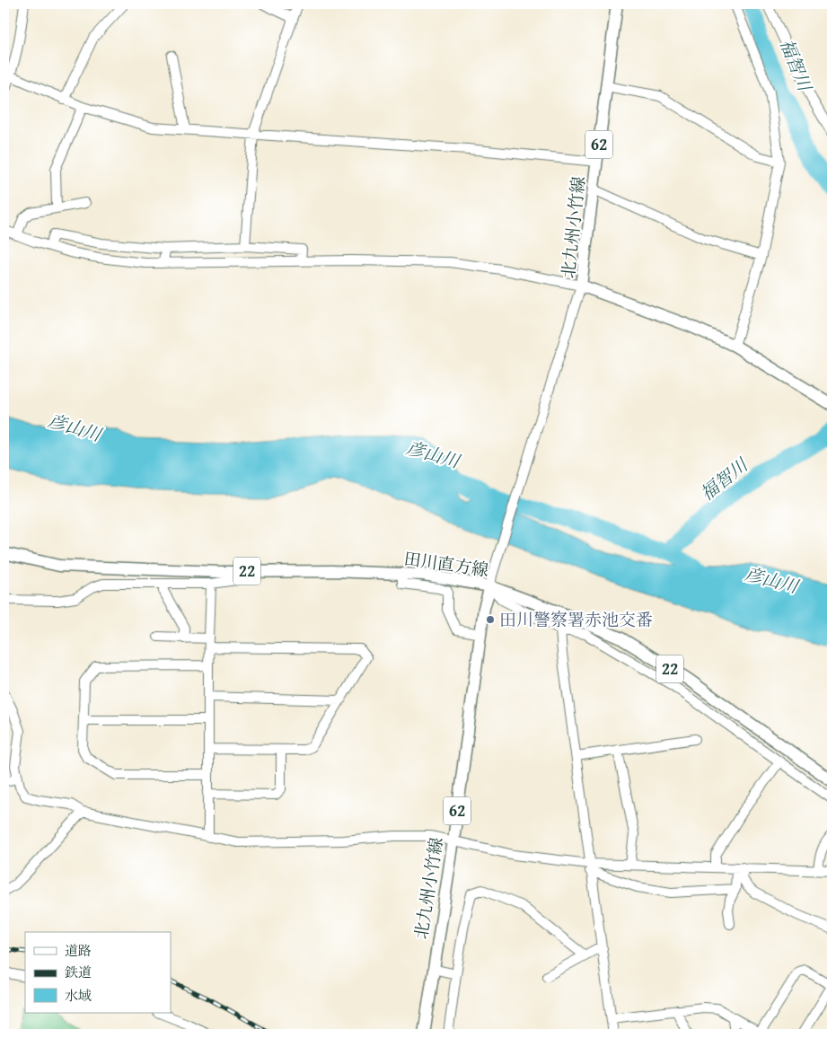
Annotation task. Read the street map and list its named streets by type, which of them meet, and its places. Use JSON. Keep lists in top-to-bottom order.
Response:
{
  "streets": {
    "main road": [
      "62",
      "北九州小竹線",
      "田川直方線",
      "22"
    ]
  },
  "crossings": [
    ["北九州小竹線", "田川直方線"]
  ],
  "water": ["福智川", "彦山川"],
  "places": ["田川警察署赤池交番"],
  "legend": ["道路", "鉄道", "水域"]
}
